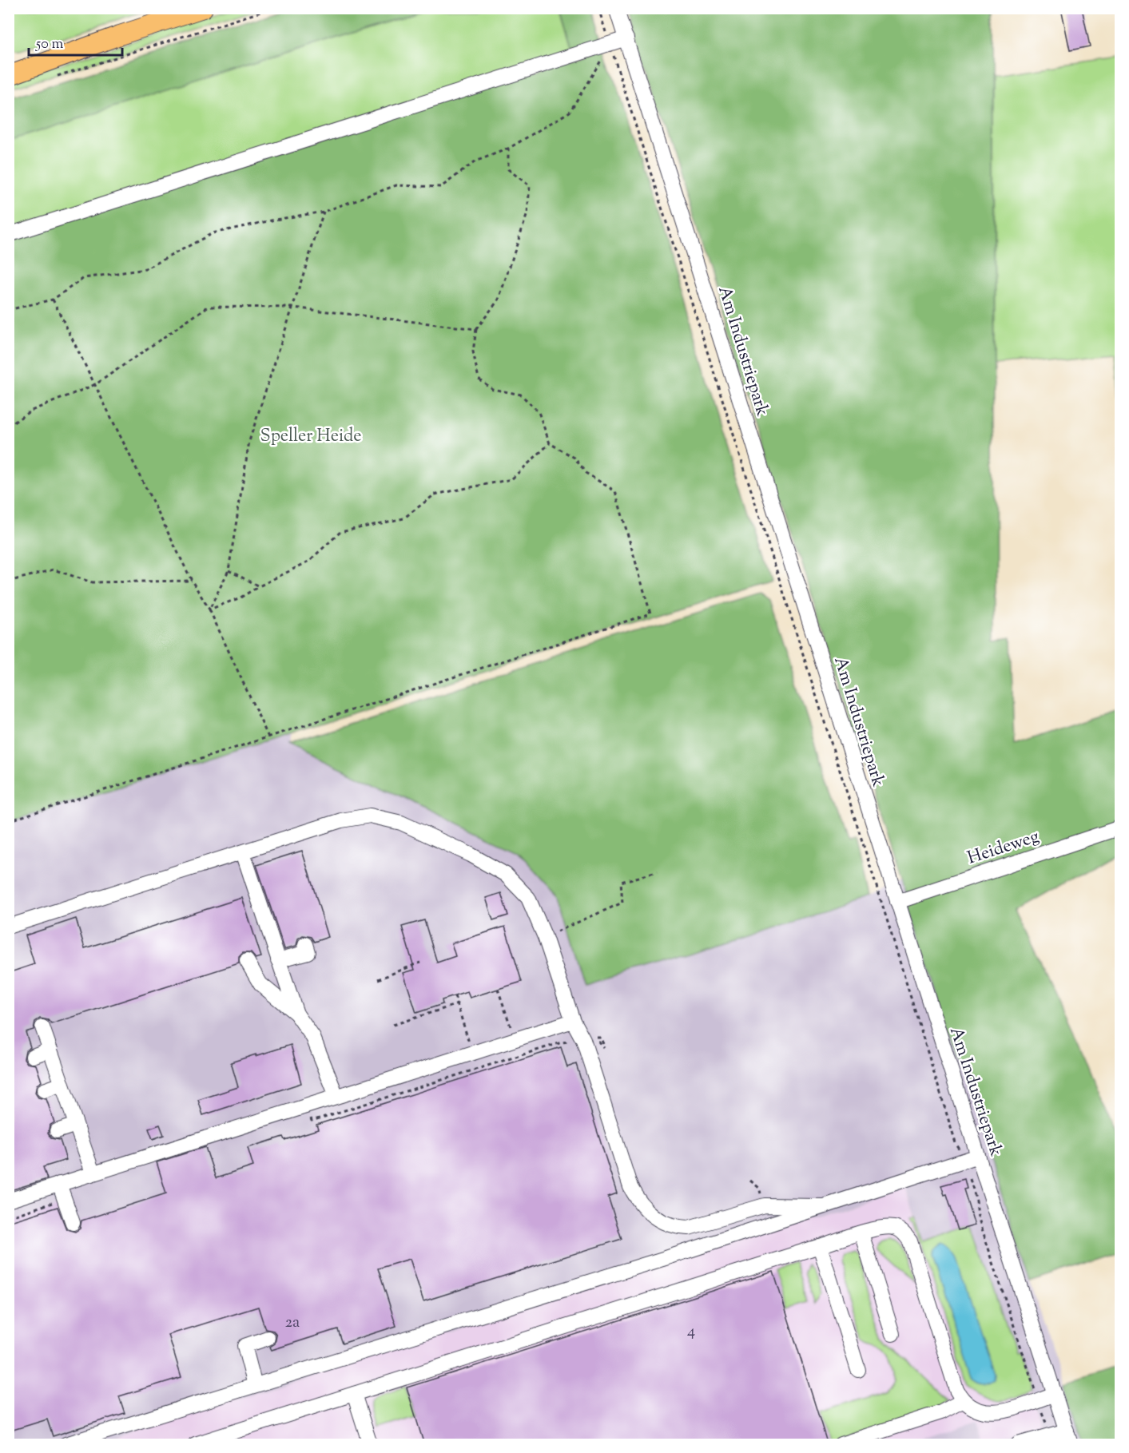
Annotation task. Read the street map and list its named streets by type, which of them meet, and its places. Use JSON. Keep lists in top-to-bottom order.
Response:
{
  "streets": {
    "street": ["Am Industriepark", "Heideweg"]
  },
  "crossings": [
    ["Am Industriepark", "Heideweg"]
  ],
  "parks": ["Speller Heide"],
  "house_numbers": ["2a", "4"],
  "scale_bar": "50 m"
}
